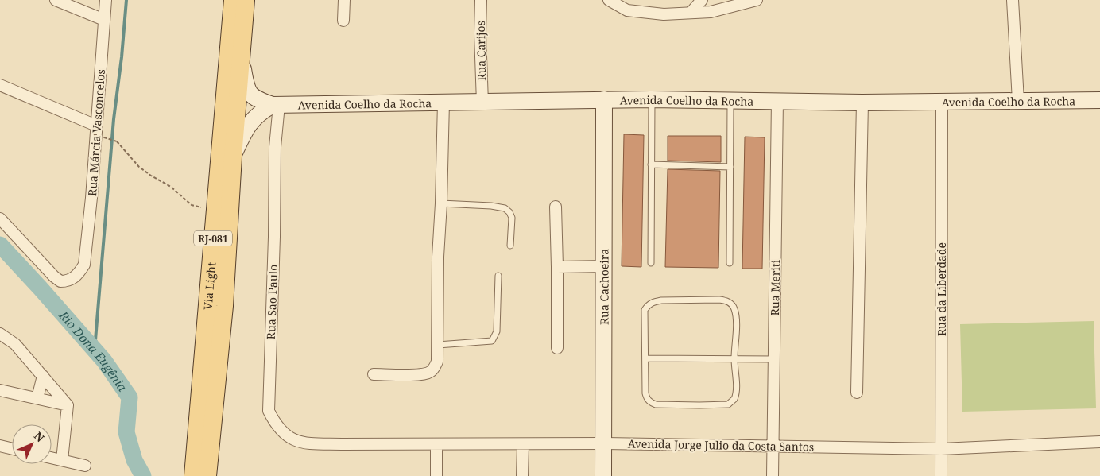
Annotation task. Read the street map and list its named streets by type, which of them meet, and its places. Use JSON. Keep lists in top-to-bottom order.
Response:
{
  "streets": {
    "main road": [
      "Avenida Coelho da Rocha",
      "RJ-081",
      "Via Light",
      "Rua Cachoeira"
    ],
    "street": [
      "Rua Carijos",
      "Rua Márcia Vasconcelos",
      "Rua Meriti",
      "Rua da Liberdade",
      "Rua Sao Paulo",
      "Avenida Jorge Julio da Costa Santos"
    ]
  },
  "crossings": [
    ["Rua Carijos", "Avenida Coelho da Rocha"],
    ["Avenida Coelho da Rocha", "Via Light"],
    ["Avenida Coelho da Rocha", "Rua Cachoeira"],
    ["Avenida Coelho da Rocha", "Rua Meriti"],
    ["Avenida Coelho da Rocha", "Rua da Liberdade"],
    ["Avenida Coelho da Rocha", "Rua Sao Paulo"],
    ["Rua Cachoeira", "Avenida Jorge Julio da Costa Santos"],
    ["Rua Meriti", "Avenida Jorge Julio da Costa Santos"],
    ["Rua da Liberdade", "Avenida Jorge Julio da Costa Santos"],
    ["Rua Sao Paulo", "Avenida Jorge Julio da Costa Santos"]
  ],
  "water": ["Rio Dona Eugênia"],
  "north": "top right"
}
